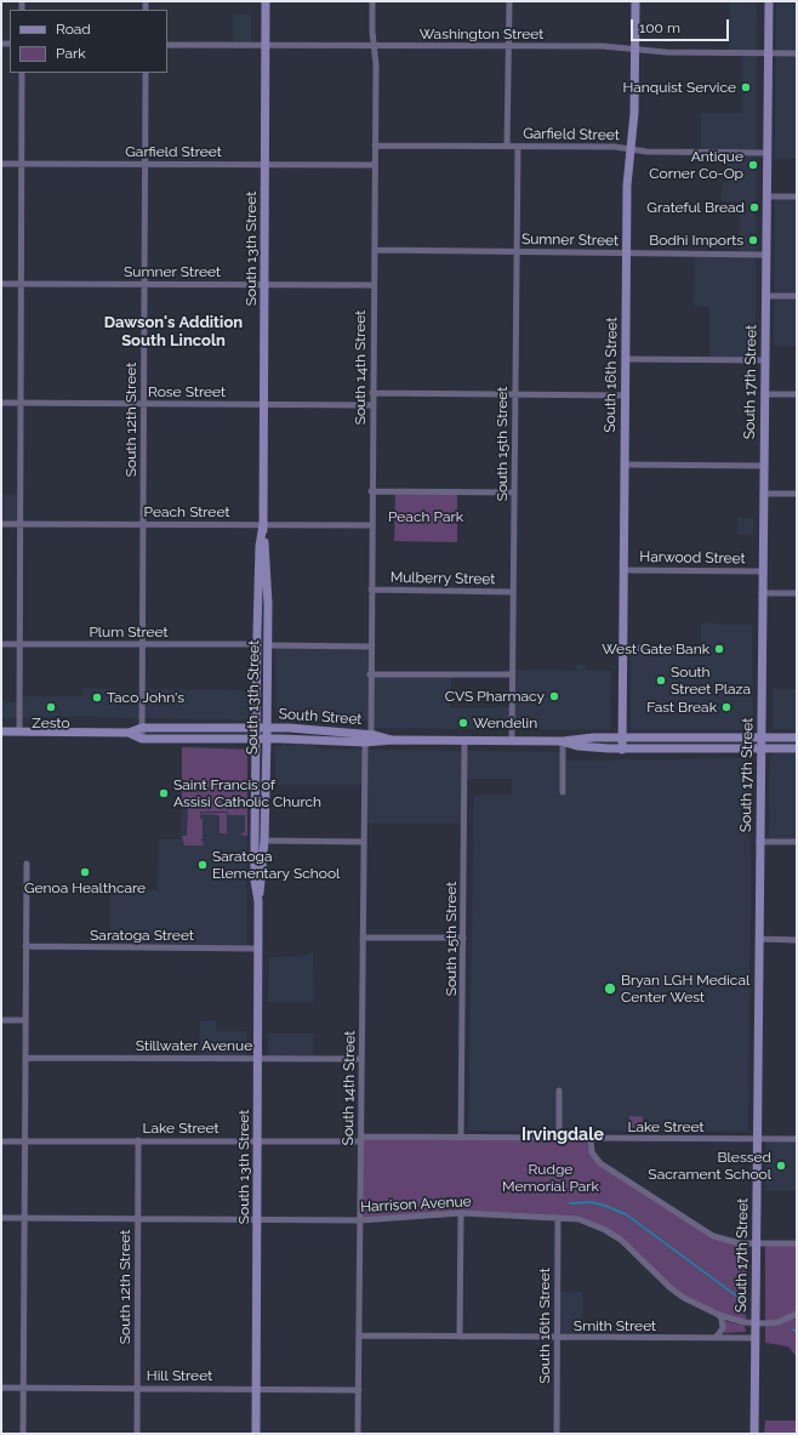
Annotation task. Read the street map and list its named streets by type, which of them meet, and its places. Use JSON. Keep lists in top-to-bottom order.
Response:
{
  "streets": {
    "main road": [
      "South 13th Street",
      "South 16th Street",
      "South 17th Street",
      "South Street"
    ],
    "street": [
      "Washington Street",
      "Garfield Street",
      "Sumner Street",
      "South 14th Street",
      "Rose Street",
      "South 12th Street",
      "South 15th Street",
      "Peach Street",
      "Harwood Street",
      "Mulberry Street",
      "Plum Street",
      "Saratoga Street",
      "Stillwater Avenue",
      "Lake Street",
      "Harrison Avenue",
      "Smith Street",
      "Hill Street"
    ]
  },
  "crossings": [
    ["Washington Street", "South 13th Street"],
    ["Washington Street", "South 14th Street"],
    ["Washington Street", "South 16th Street"],
    ["Washington Street", "South 17th Street"],
    ["Garfield Street", "South 13th Street"],
    ["Garfield Street", "South 14th Street"],
    ["Garfield Street", "South 16th Street"],
    ["Garfield Street", "South 17th Street"],
    ["Garfield Street", "South 12th Street"],
    ["Garfield Street", "South 15th Street"],
    ["Sumner Street", "South 13th Street"],
    ["Sumner Street", "South 14th Street"],
    ["Sumner Street", "South 16th Street"],
    ["Sumner Street", "South 17th Street"],
    ["Sumner Street", "South 12th Street"],
    ["Sumner Street", "South 15th Street"],
    ["South 13th Street", "Rose Street"],
    ["South 13th Street", "Peach Street"],
    ["South 13th Street", "Plum Street"],
    ["South 13th Street", "South Street"],
    ["South 13th Street", "Saratoga Street"],
    ["South 13th Street", "Stillwater Avenue"],
    ["South 13th Street", "Lake Street"],
    ["South 13th Street", "Harrison Avenue"],
    ["South 13th Street", "Hill Street"],
    ["South 14th Street", "Rose Street"],
    ["South 14th Street", "Peach Street"],
    ["South 14th Street", "Mulberry Street"],
    ["South 14th Street", "South Street"],
    ["South 14th Street", "Stillwater Avenue"],
    ["South 14th Street", "Lake Street"],
    ["South 14th Street", "Harrison Avenue"],
    ["South 14th Street", "Smith Street"],
    ["South 14th Street", "Hill Street"],
    ["South 16th Street", "Harwood Street"],
    ["South 16th Street", "South Street"],
    ["South 16th Street", "Harrison Avenue"],
    ["South 16th Street", "Smith Street"],
    ["South 17th Street", "Harwood Street"],
    ["South 17th Street", "South Street"],
    ["South 17th Street", "Lake Street"],
    ["South 17th Street", "Harrison Avenue"],
    ["South 17th Street", "Smith Street"],
    ["Rose Street", "South 12th Street"],
    ["South 12th Street", "Peach Street"],
    ["South 12th Street", "Plum Street"],
    ["South 12th Street", "South Street"],
    ["South 12th Street", "Lake Street"],
    ["South 12th Street", "Harrison Avenue"],
    ["South 12th Street", "Hill Street"],
    ["South 15th Street", "Mulberry Street"],
    ["South 15th Street", "South Street"],
    ["South 15th Street", "Lake Street"]
  ],
  "districts": ["Dawson's Addition South Lincoln", "Irvingdale"],
  "parks": ["Peach Park", "Rudge Memorial Park"],
  "places": [
    "Hanquist Service",
    "Antique Corner Co-Op",
    "Grateful Bread",
    "Bodhi Imports",
    "West Gate Bank",
    "South Street Plaza",
    "CVS Pharmacy",
    "Taco John's",
    "Zesto",
    "Fast Break",
    "Wendelin",
    "Saint Francis of Assisi Catholic Church",
    "Saratoga Elementary School",
    "Genoa Healthcare",
    "Bryan LGH Medical Center West",
    "Blessed Sacrament School"
  ],
  "legend": ["Road", "Park"],
  "scale_bar": "100 m"
}
